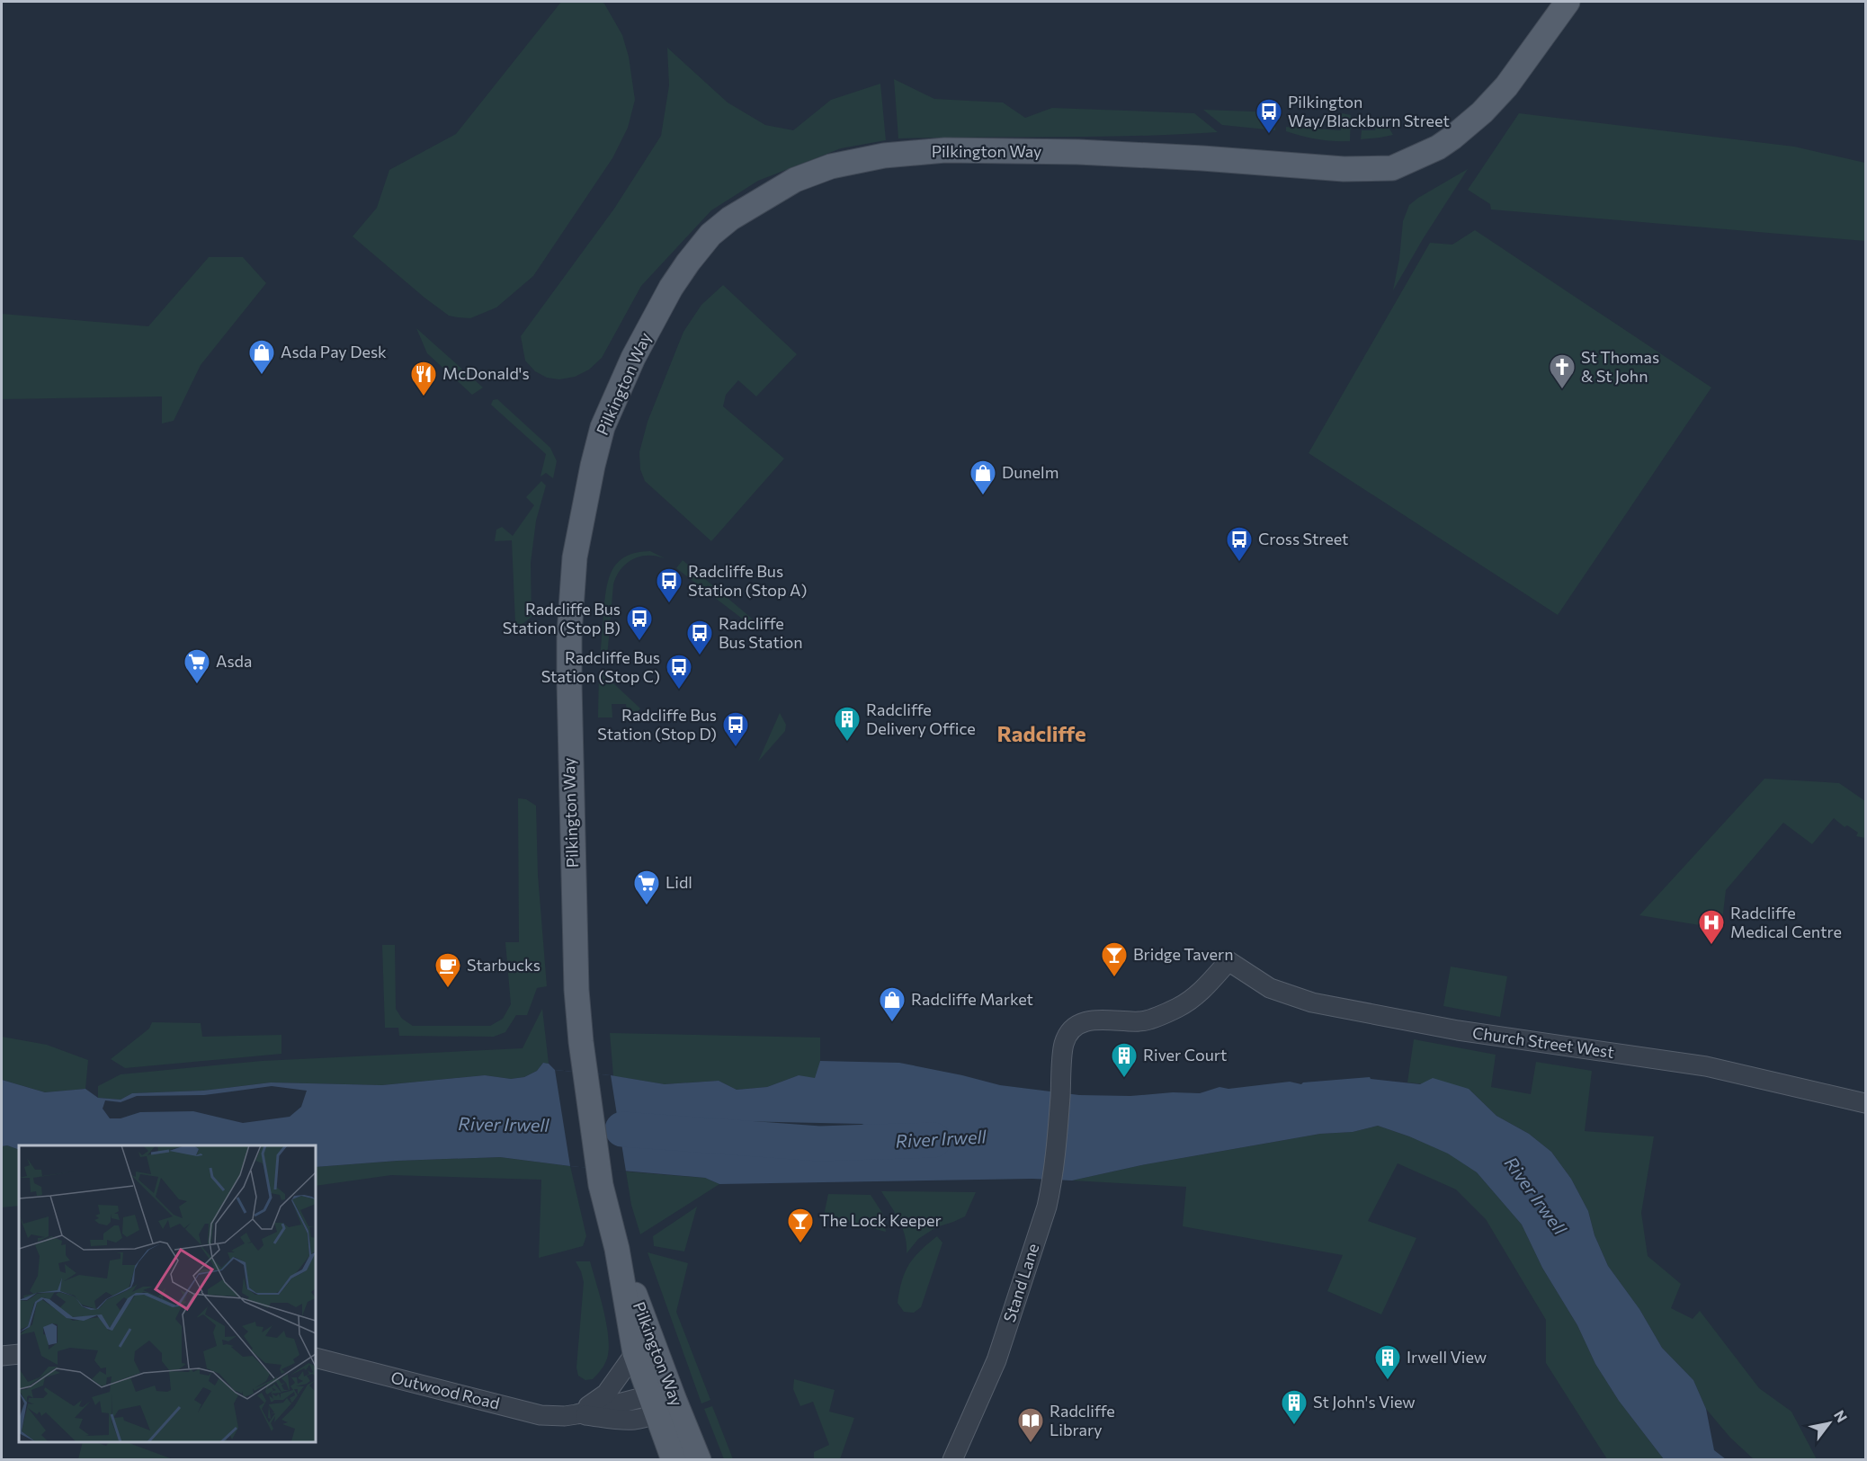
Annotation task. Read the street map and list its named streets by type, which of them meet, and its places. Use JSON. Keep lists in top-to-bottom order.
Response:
{
  "streets": {
    "main road": ["Pilkington Way"],
    "street": ["Church Street West", "Stand Lane", "Outwood Road"]
  },
  "crossings": [
    ["Pilkington Way", "Outwood Road"],
    ["Church Street West", "Stand Lane"]
  ],
  "districts": ["Radcliffe"],
  "water": ["River Irwell"],
  "places": {
    "bus stop": [
      "Pilkington Way/Blackburn Street",
      "Cross Street",
      "Radcliffe Bus Station (Stop A)",
      "Radcliffe Bus Station (Stop B)",
      "Radcliffe Bus Station",
      "Radcliffe Bus Station (Stop C)",
      "Radcliffe Bus Station (Stop D)"
    ],
    "shop": ["Asda Pay Desk", "Dunelm", "Radcliffe Market"],
    "church": ["St Thomas & St John"],
    "restaurant": ["McDonald's"],
    "supermarket": ["Asda", "Lidl"],
    "building": [
      "Radcliffe Delivery Office",
      "River Court",
      "Irwell View",
      "St John's View"
    ],
    "hospital": ["Radcliffe Medical Centre"],
    "bar": ["Bridge Tavern", "The Lock Keeper"],
    "cafe": ["Starbucks"],
    "library": ["Radcliffe Library"]
  },
  "north": "top right"
}
